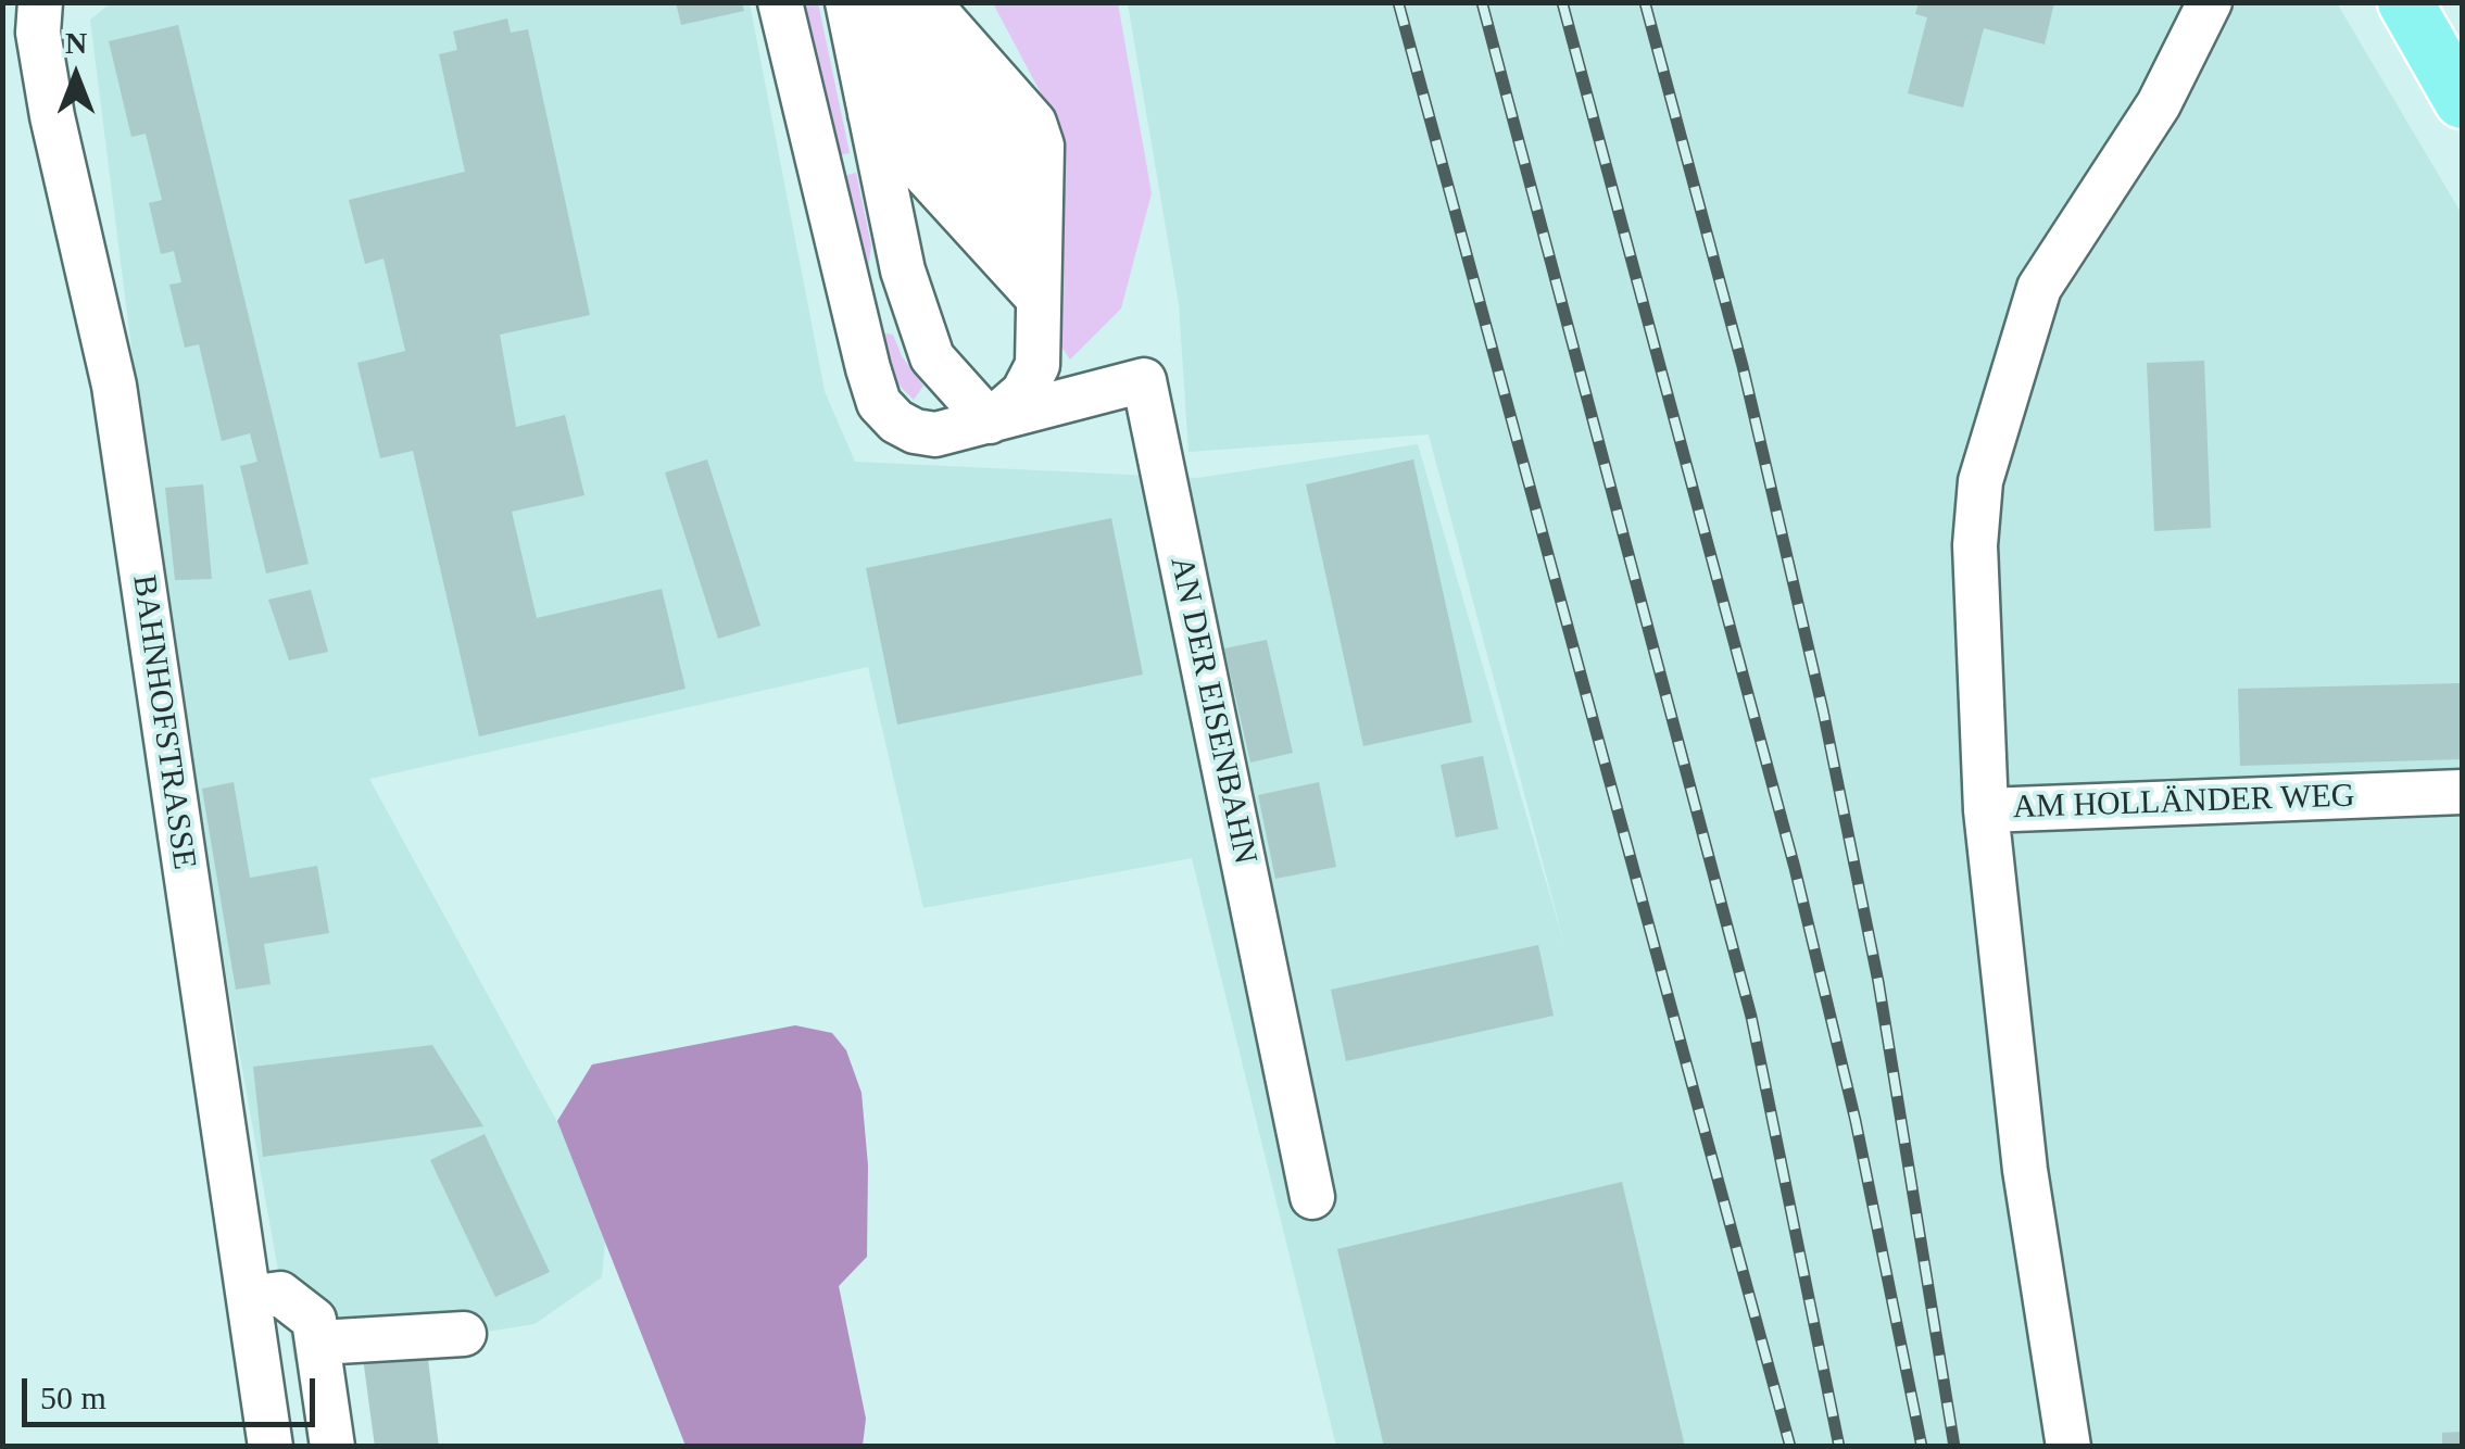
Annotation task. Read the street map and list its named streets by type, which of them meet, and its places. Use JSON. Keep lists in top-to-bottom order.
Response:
{
  "streets": {
    "street": ["AN DER EISENBAHN", "BAHNHOFSTRASSE", "AM HOLLÄNDER WEG"]
  },
  "scale_bar": "50 m",
  "north": "top"
}
